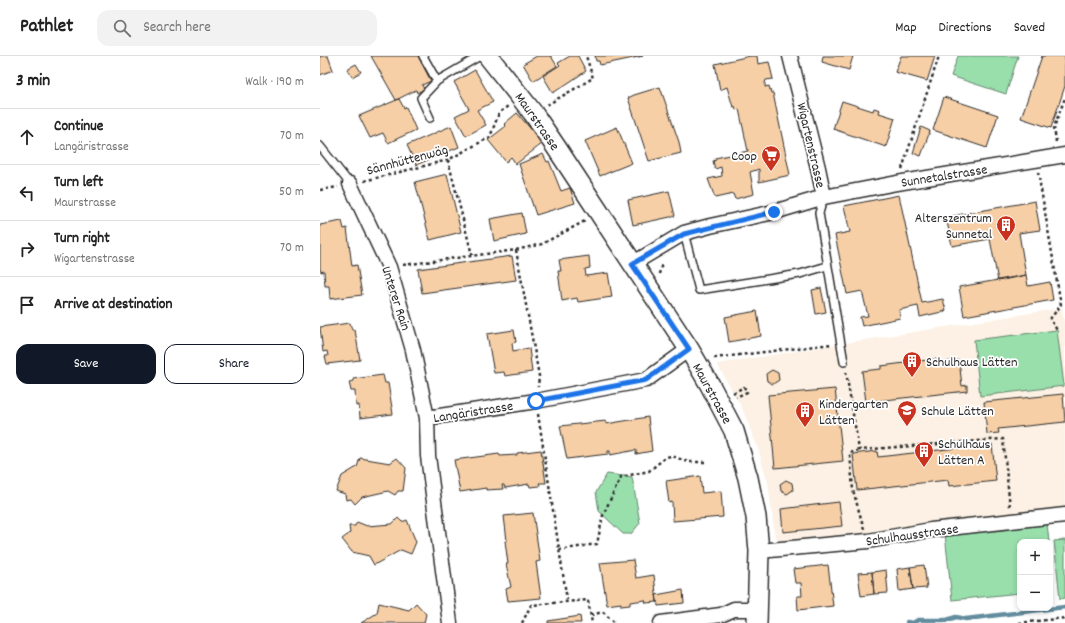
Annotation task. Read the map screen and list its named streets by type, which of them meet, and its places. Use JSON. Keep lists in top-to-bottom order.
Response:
{
  "streets": {
    "street": [
      "Maurstrasse",
      "Wigartenstrasse",
      "Sunnetalstrasse",
      "Unterer Rain",
      "Langäristrasse",
      "Schulhausstrasse"
    ],
    "path": ["Sännhüttenwäg"]
  },
  "crossings": [
    ["Maurstrasse", "Wigartenstrasse"],
    ["Maurstrasse", "Sännhüttenwäg"],
    ["Maurstrasse", "Langäristrasse"],
    ["Maurstrasse", "Schulhausstrasse"],
    ["Wigartenstrasse", "Sunnetalstrasse"],
    ["Sännhüttenwäg", "Unterer Rain"],
    ["Unterer Rain", "Langäristrasse"]
  ],
  "places": {
    "supermarket": ["Coop"],
    "building": [
      "Alterszentrum Sunnetal",
      "Schulhaus Lätten",
      "Kindergarten Lätten",
      "Schulhaus Lätten A"
    ],
    "school or university": ["Schule Lätten"]
  },
  "page": {
    "header": "Pathlet",
    "search": "Search here",
    "nav": ["Map", "Directions", "Saved"],
    "heading": ["3 min", "Walk · 190 m"],
    "list": [
      ["Continue", "Langäristrasse", "70 m"],
      ["Turn left", "Maurstrasse", "50 m"],
      ["Turn right", "Wigartenstrasse", "70 m"],
      "Arrive at destination"
    ],
    "buttons": ["Save", "Share"],
    "map_buttons": ["+", "−"]
  }
}
